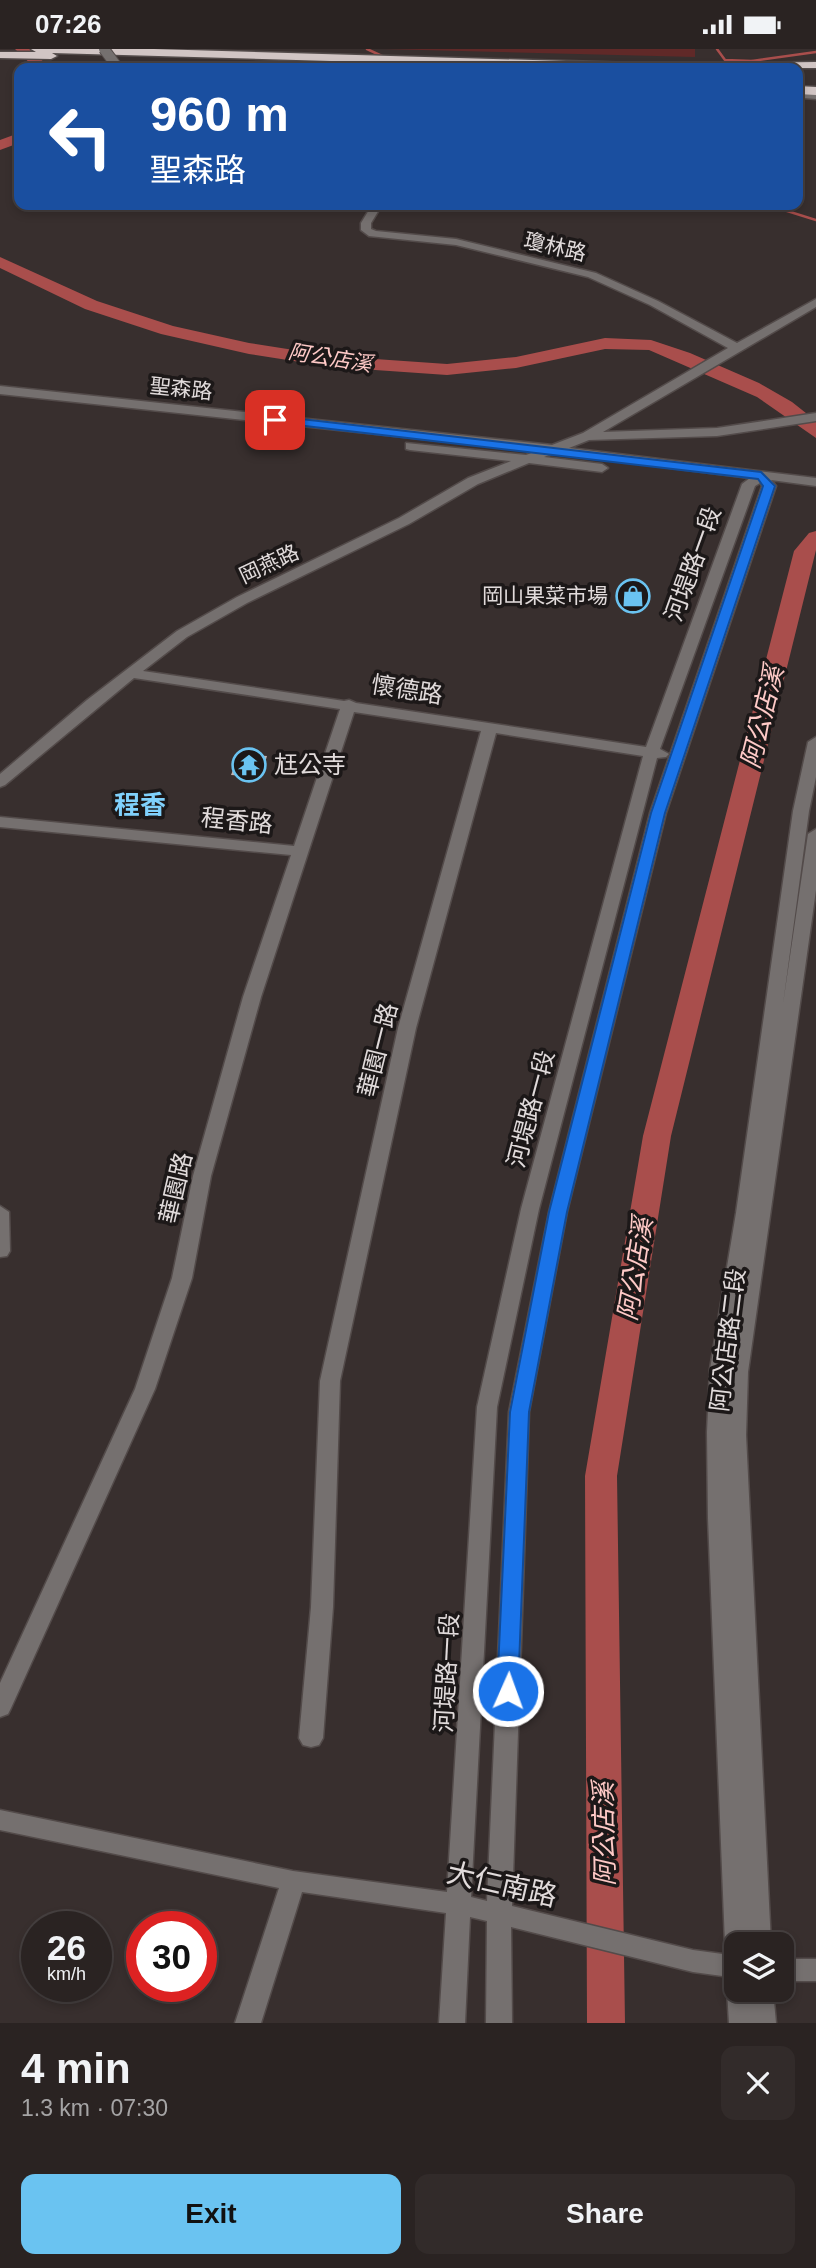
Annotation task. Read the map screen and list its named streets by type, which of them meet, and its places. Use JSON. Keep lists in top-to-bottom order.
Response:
{
  "streets": {
    "street": [
      "瓊林路",
      "聖森路",
      "岡燕路",
      "河堤路一段",
      "懷德路",
      "程香路",
      "華園一路",
      "華園路",
      "阿公店路二段",
      "大仁南路"
    ]
  },
  "crossings": [
    ["瓊林路", "岡燕路"],
    ["聖森路", "岡燕路"],
    ["聖森路", "河堤路一段"],
    ["岡燕路", "懷德路"],
    ["河堤路一段", "懷德路"],
    ["河堤路一段", "大仁南路"],
    ["懷德路", "華園一路"],
    ["懷德路", "華園路"],
    ["程香路", "華園路"]
  ],
  "districts": ["程香"],
  "water": ["阿公店溪"],
  "places": {
    "shop": ["岡山果菜市場"],
    "temple": ["尪公寺"]
  },
  "page": {
    "status": "07:26",
    "turn": ["960 m", "聖森路"],
    "speed": "26 km/h",
    "limit": "30",
    "heading": ["4 min", "1.3 km · 07:30"],
    "buttons": ["Exit", "Share"]
  }
}
